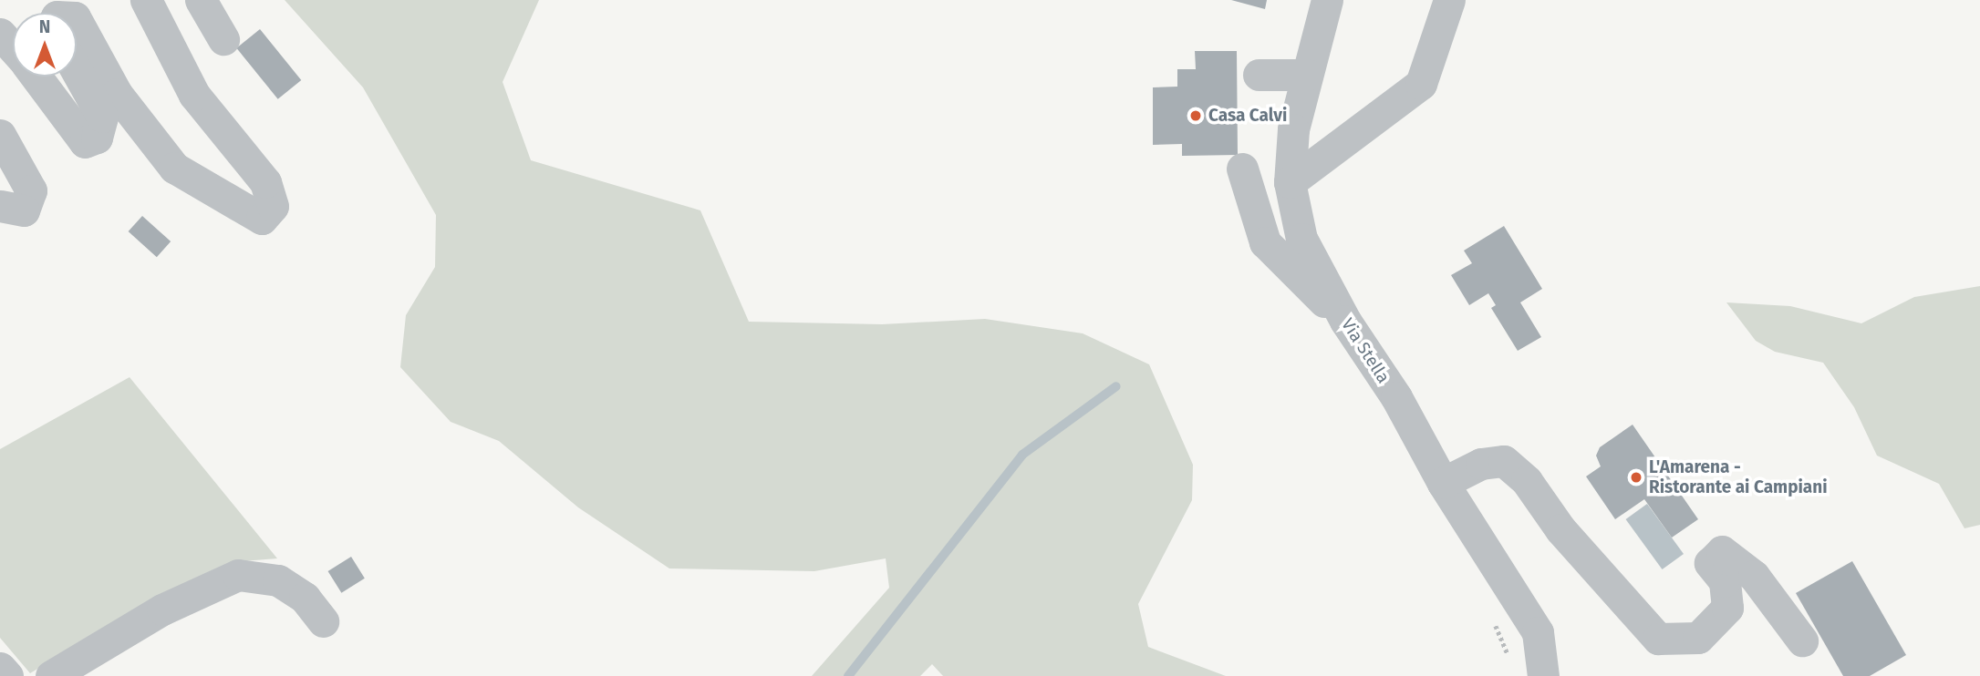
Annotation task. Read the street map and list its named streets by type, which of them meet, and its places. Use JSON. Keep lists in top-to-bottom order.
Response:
{
  "streets": {
    "street": ["Via Stella"]
  },
  "places": ["Casa Calvi", "L'Amarena - Ristorante ai Campiani"],
  "north": "top"
}
